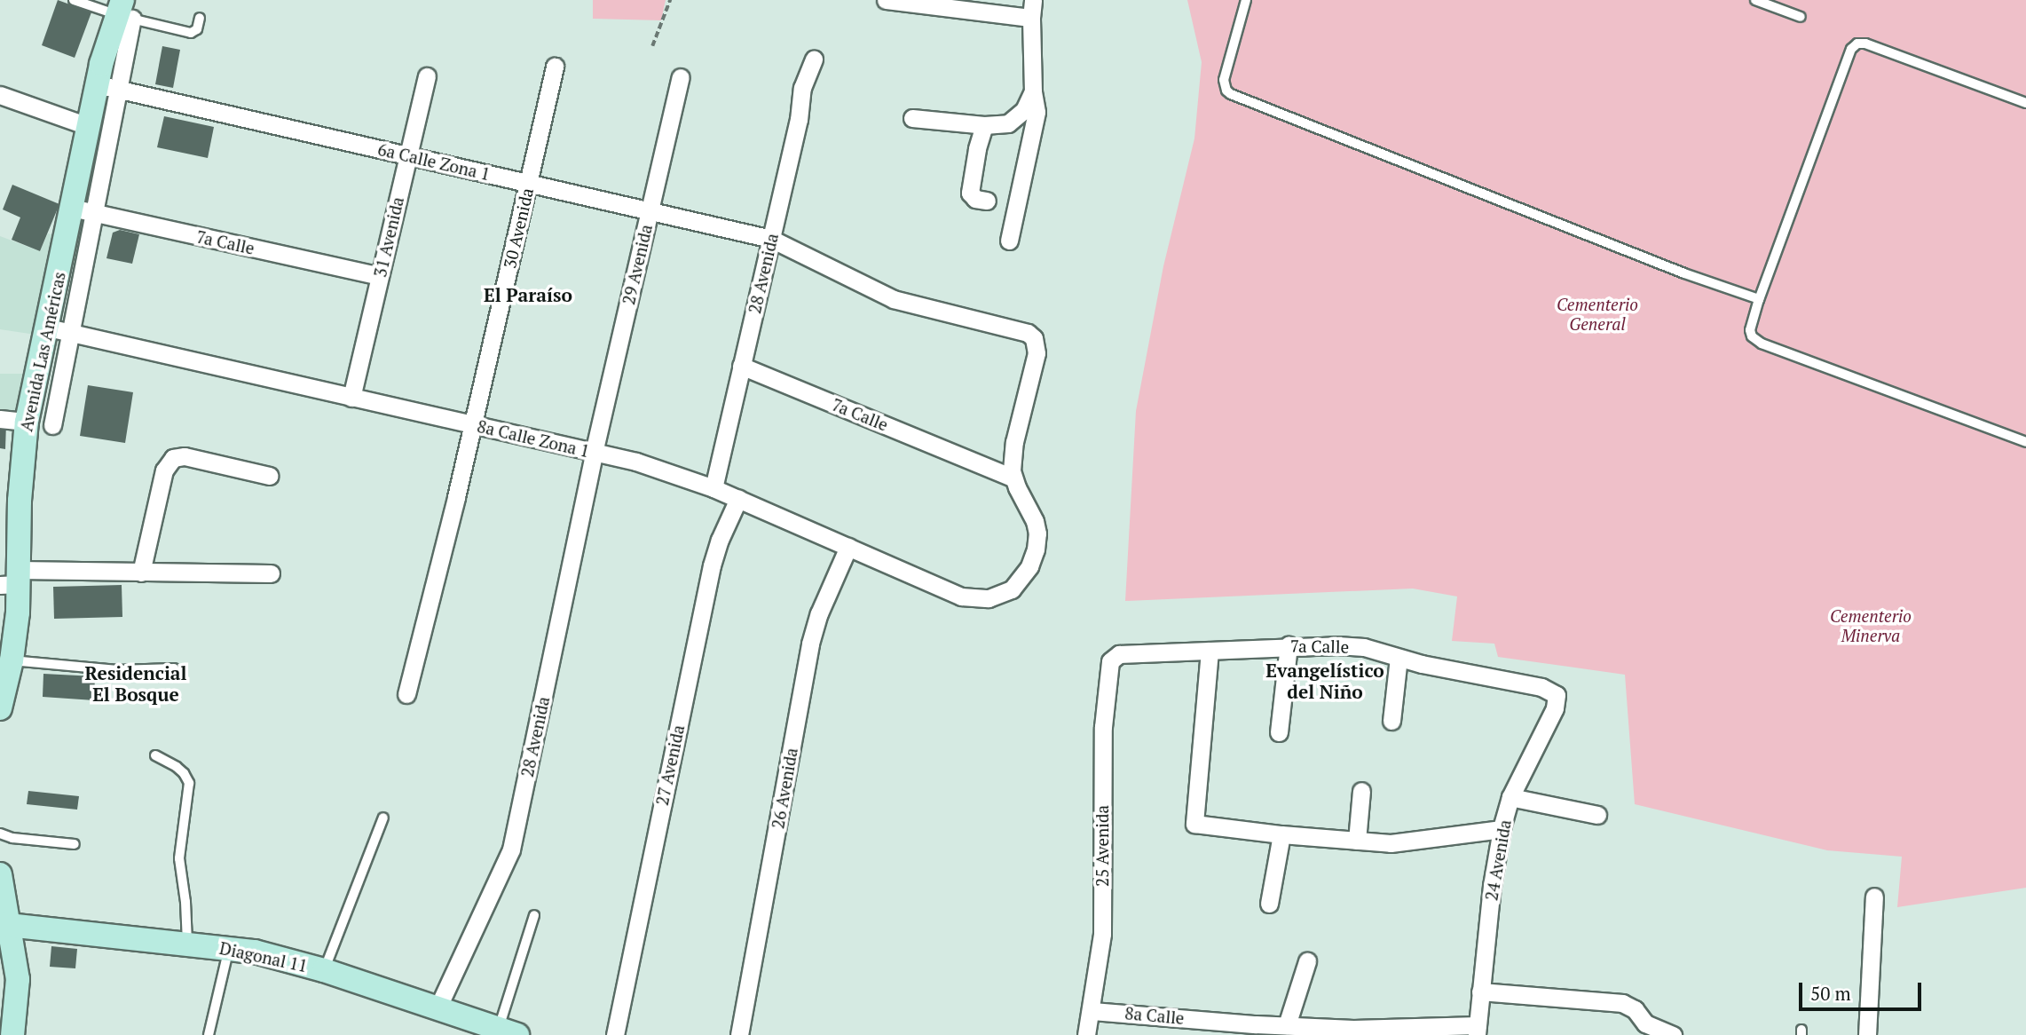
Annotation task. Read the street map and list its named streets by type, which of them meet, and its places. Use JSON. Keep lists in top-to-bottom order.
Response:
{
  "streets": {
    "street": [
      "6a Calle Zona 1",
      "30 Avenida",
      "31 Avenida",
      "7a Calle",
      "29 Avenida",
      "28 Avenida",
      "Avenida Las Américas",
      "8a Calle Zona 1",
      "27 Avenida",
      "26 Avenida",
      "25 Avenida",
      "24 Avenida",
      "Diagonal 11",
      "8a Calle"
    ]
  },
  "crossings": [
    ["6a Calle Zona 1", "30 Avenida"],
    ["6a Calle Zona 1", "31 Avenida"],
    ["6a Calle Zona 1", "7a Calle"],
    ["6a Calle Zona 1", "29 Avenida"],
    ["6a Calle Zona 1", "28 Avenida"],
    ["6a Calle Zona 1", "Avenida Las Américas"],
    ["6a Calle Zona 1", "8a Calle Zona 1"],
    ["30 Avenida", "8a Calle Zona 1"],
    ["31 Avenida", "7a Calle"],
    ["31 Avenida", "8a Calle Zona 1"],
    ["7a Calle", "28 Avenida"],
    ["7a Calle", "Avenida Las Américas"],
    ["7a Calle", "8a Calle Zona 1"],
    ["7a Calle", "25 Avenida"],
    ["7a Calle", "24 Avenida"],
    ["29 Avenida", "28 Avenida"],
    ["29 Avenida", "8a Calle Zona 1"],
    ["28 Avenida", "8a Calle Zona 1"],
    ["28 Avenida", "Diagonal 11"],
    ["Avenida Las Américas", "8a Calle Zona 1"],
    ["8a Calle Zona 1", "27 Avenida"],
    ["8a Calle Zona 1", "26 Avenida"],
    ["25 Avenida", "8a Calle"],
    ["24 Avenida", "8a Calle"]
  ],
  "districts": ["El Paraíso", "Evangelístico del Niño", "Residencial El Bosque"],
  "parks": ["Cementerio General", "Cementerio Minerva"],
  "scale_bar": "50 m"
}
